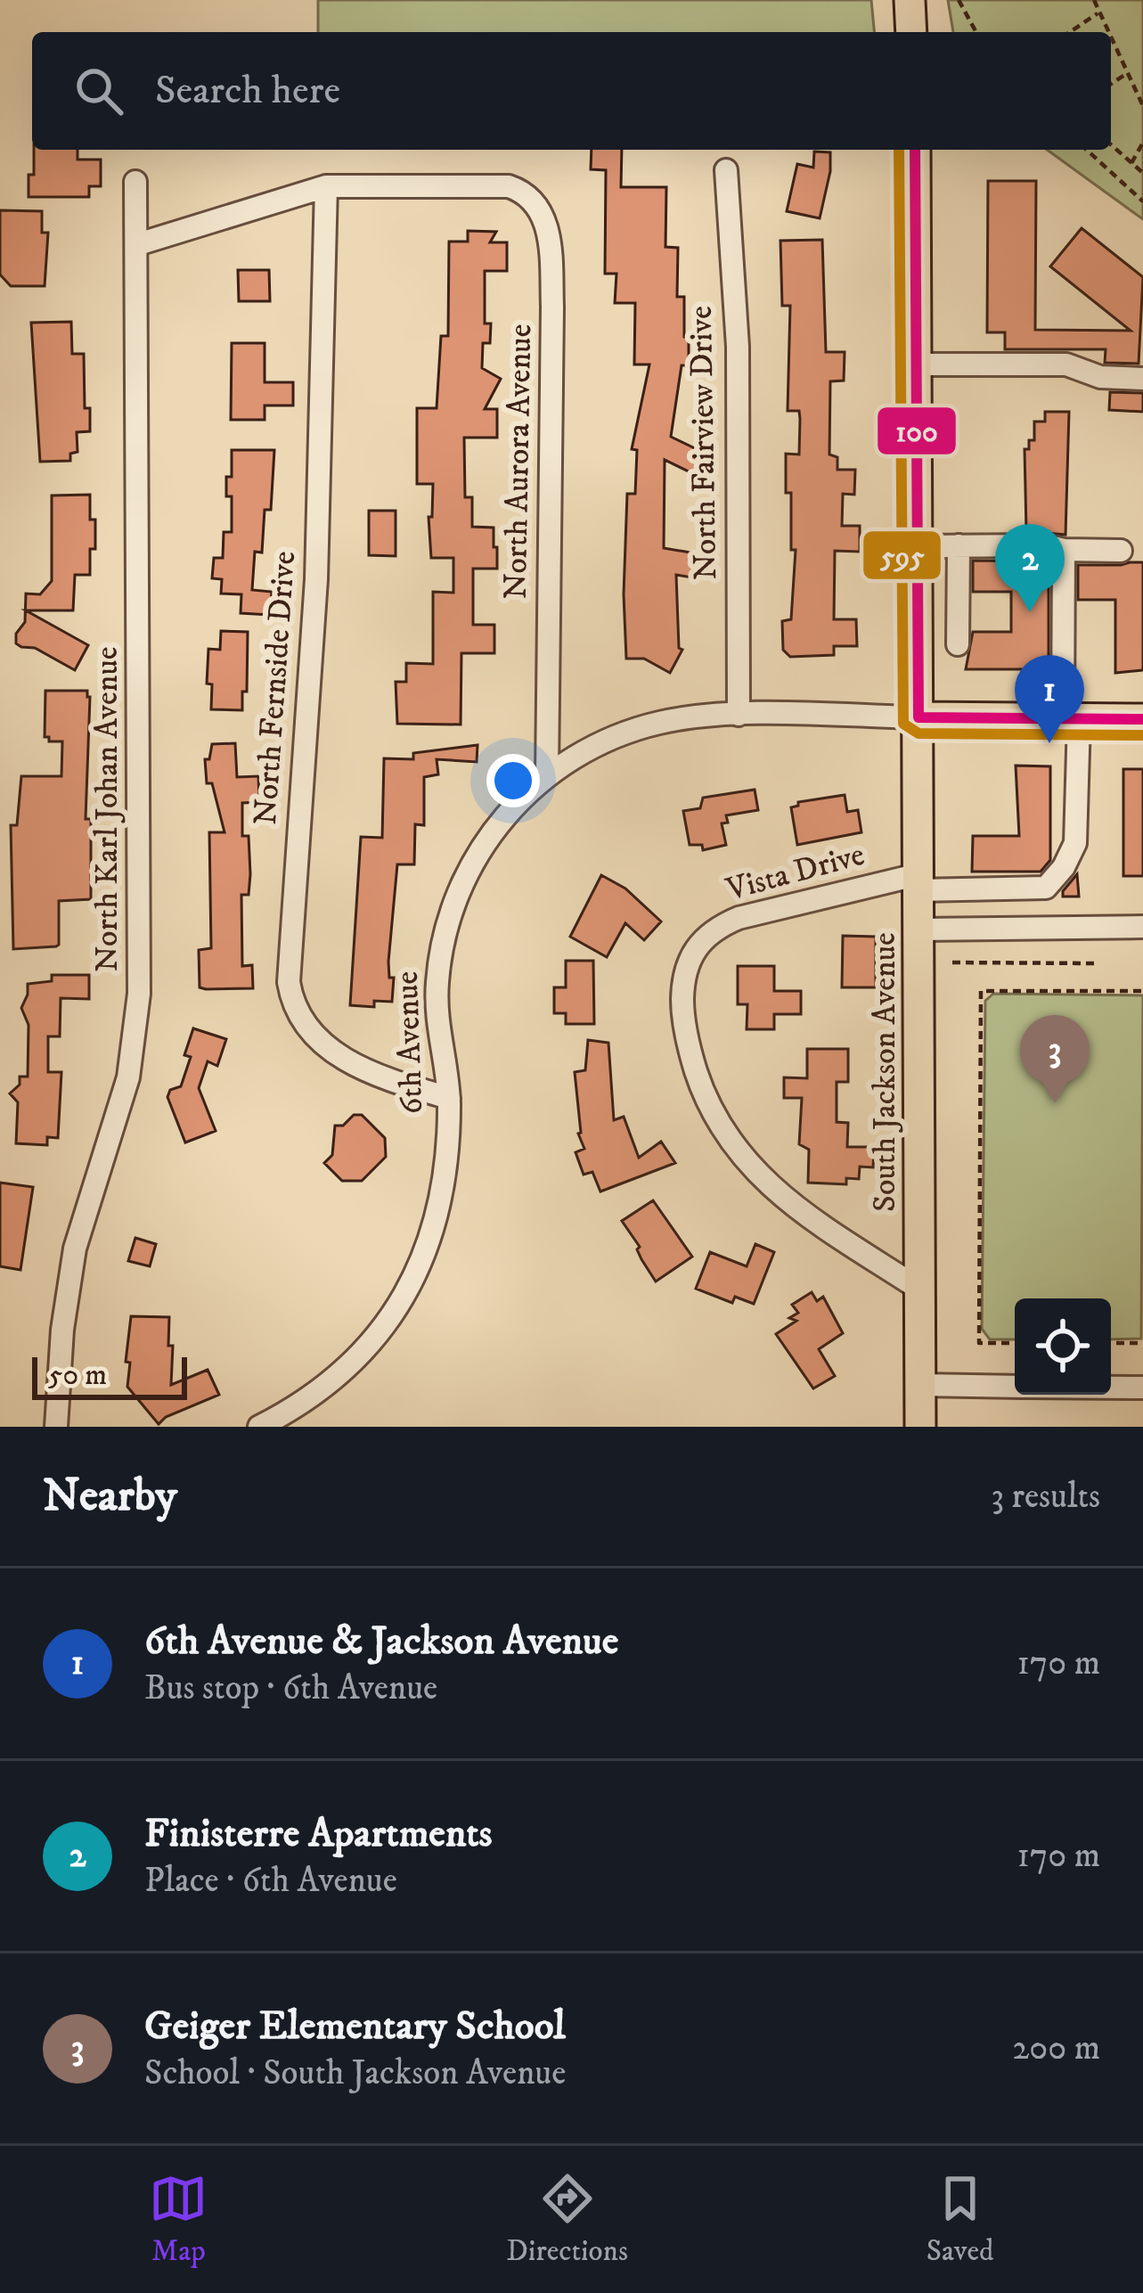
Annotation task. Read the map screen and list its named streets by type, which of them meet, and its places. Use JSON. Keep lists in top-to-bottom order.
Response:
{
  "streets": {
    "main road": ["6th Avenue", "South Jackson Avenue"],
    "street": [
      "North Fairview Drive",
      "North Aurora Avenue",
      "North Fernside Drive",
      "North Karl Johan Avenue",
      "Vista Drive"
    ]
  },
  "crossings": [
    ["North Fairview Drive", "6th Avenue"],
    ["North Aurora Avenue", "North Fernside Drive"],
    ["North Aurora Avenue", "6th Avenue"],
    ["North Fernside Drive", "6th Avenue"],
    ["Vista Drive", "6th Avenue"],
    ["Vista Drive", "South Jackson Avenue"],
    ["6th Avenue", "South Jackson Avenue"]
  ],
  "lines": ["transit line 100", "transit line 595"],
  "scale_bar": "50 m",
  "page": {
    "search": "Search here",
    "pins": ["2", "1", "3"],
    "scale": "50 m",
    "heading": ["Nearby", "3 results"],
    "list": [
      {
        "mark": "1",
        "name": "6th Avenue & Jackson Avenue",
        "note": "Bus stop · 6th Avenue",
        "value": "170 m"
      },
      {
        "mark": "2",
        "name": "Finisterre Apartments",
        "note": "Place · 6th Avenue",
        "value": "170 m"
      },
      {
        "mark": "3",
        "name": "Geiger Elementary School",
        "note": "School · South Jackson Avenue",
        "value": "200 m"
      }
    ],
    "nav": ["Map", "Directions", "Saved"]
  }
}
